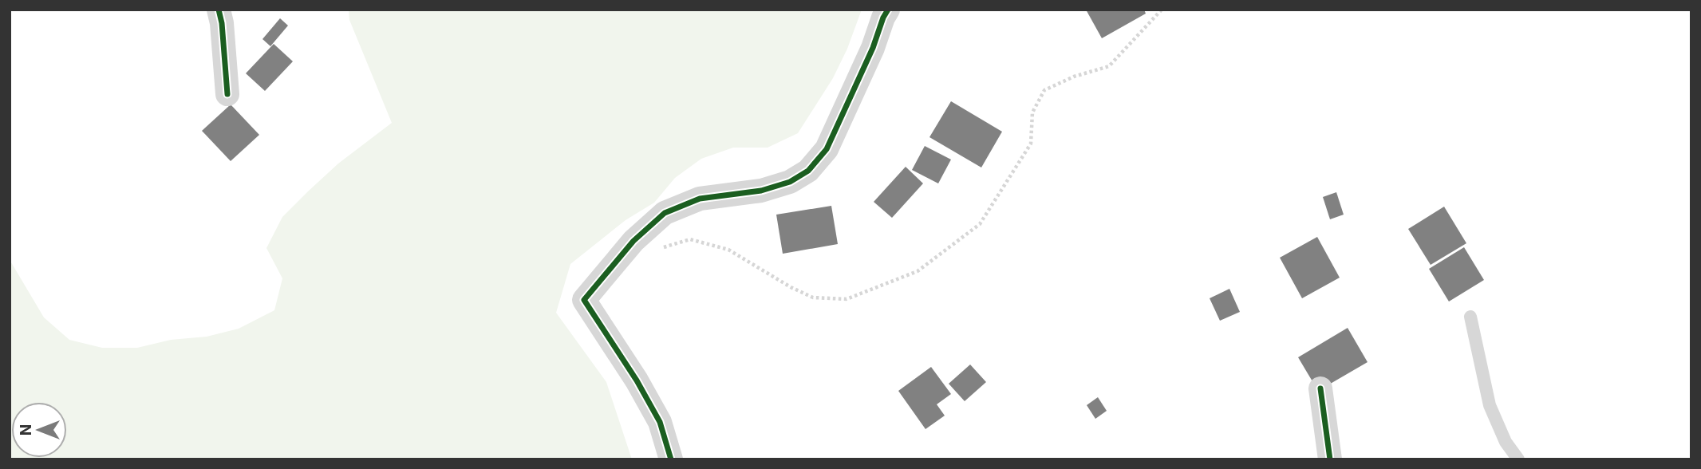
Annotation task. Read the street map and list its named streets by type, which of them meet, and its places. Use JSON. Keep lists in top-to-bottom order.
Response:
{
  "north": "left"
}
